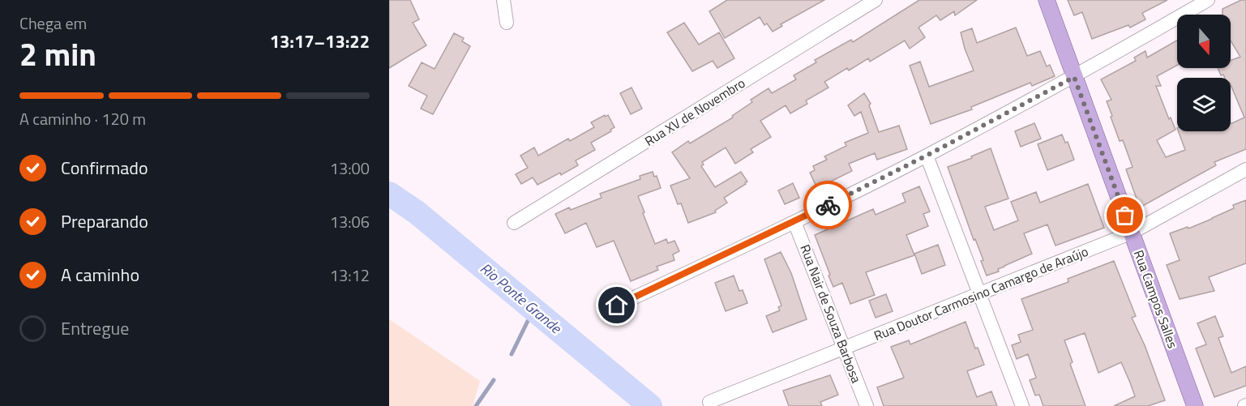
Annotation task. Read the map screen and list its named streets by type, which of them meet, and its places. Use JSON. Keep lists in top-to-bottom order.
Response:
{
  "streets": {
    "main road": ["Rua Campos Salles"],
    "street": ["Rua XV de Novembro", "Rua Doutor Carmosino Camargo de Araújo", "Rua Nair de Souza Barbosa"]
  },
  "crossings": [
    ["Rua Doutor Carmosino Camargo de Araújo", "Rua Campos Salles"],
    ["Rua Doutor Carmosino Camargo de Araújo", "Rua Nair de Souza Barbosa"]
  ],
  "water": ["Rio Ponte Grande"],
  "north": "bottom",
  "page": {
    "heading": ["2 min", "Chega em", "13:17–13:22"],
    "bar": "A caminho · 120 m",
    "list": [
      ["Confirmado", "13:00"],
      ["Preparando", "13:06"],
      ["A caminho", "13:12"],
      "Entregue"
    ]
  }
}
